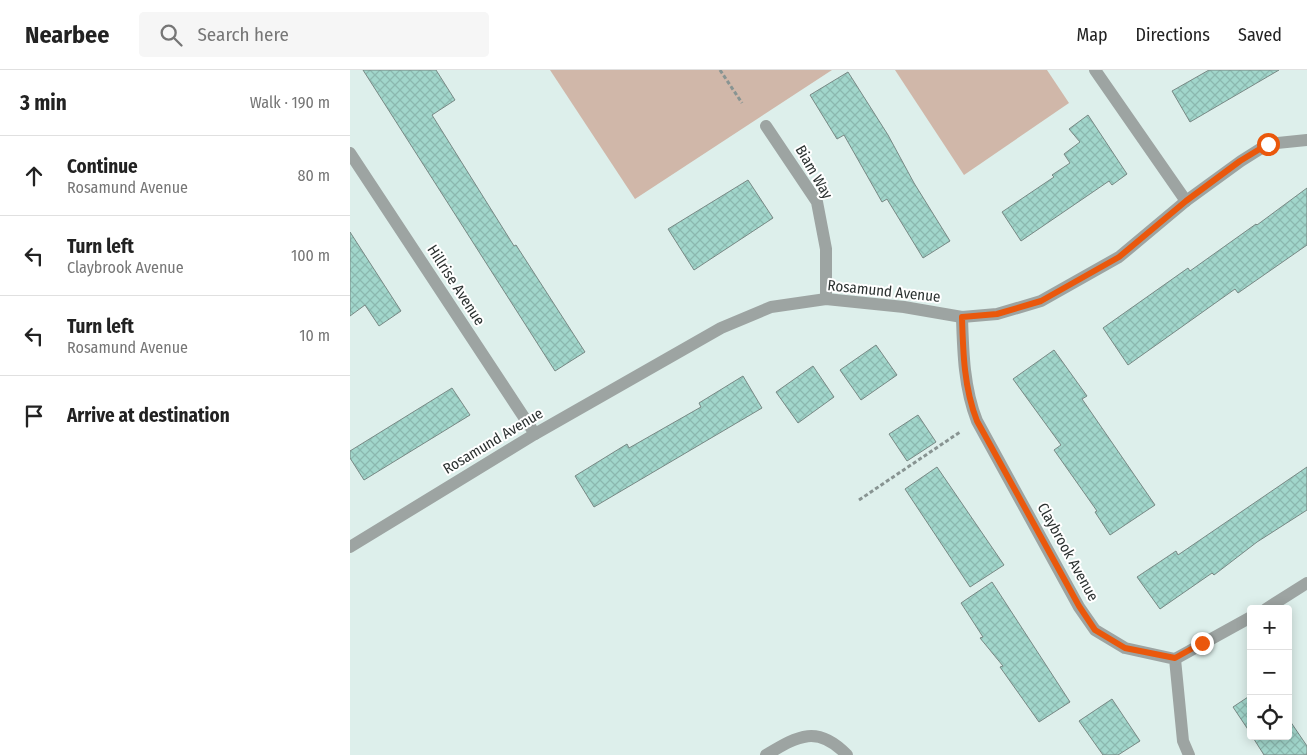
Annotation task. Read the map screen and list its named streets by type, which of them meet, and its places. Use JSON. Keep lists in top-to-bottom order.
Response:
{
  "streets": {
    "street": [
      "Biam Way",
      "Hillrise Avenue",
      "Rosamund Avenue",
      "Claybrook Avenue"
    ]
  },
  "crossings": [
    ["Biam Way", "Rosamund Avenue"],
    ["Hillrise Avenue", "Rosamund Avenue"],
    ["Rosamund Avenue", "Claybrook Avenue"]
  ],
  "page": {
    "header": "Nearbee",
    "search": "Search here",
    "nav": ["Map", "Directions", "Saved"],
    "heading": ["3 min", "Walk · 190 m"],
    "list": [
      ["Continue", "Rosamund Avenue", "80 m"],
      ["Turn left", "Claybrook Avenue", "100 m"],
      ["Turn left", "Rosamund Avenue", "10 m"],
      "Arrive at destination"
    ],
    "map_buttons": ["+", "−"]
  }
}
